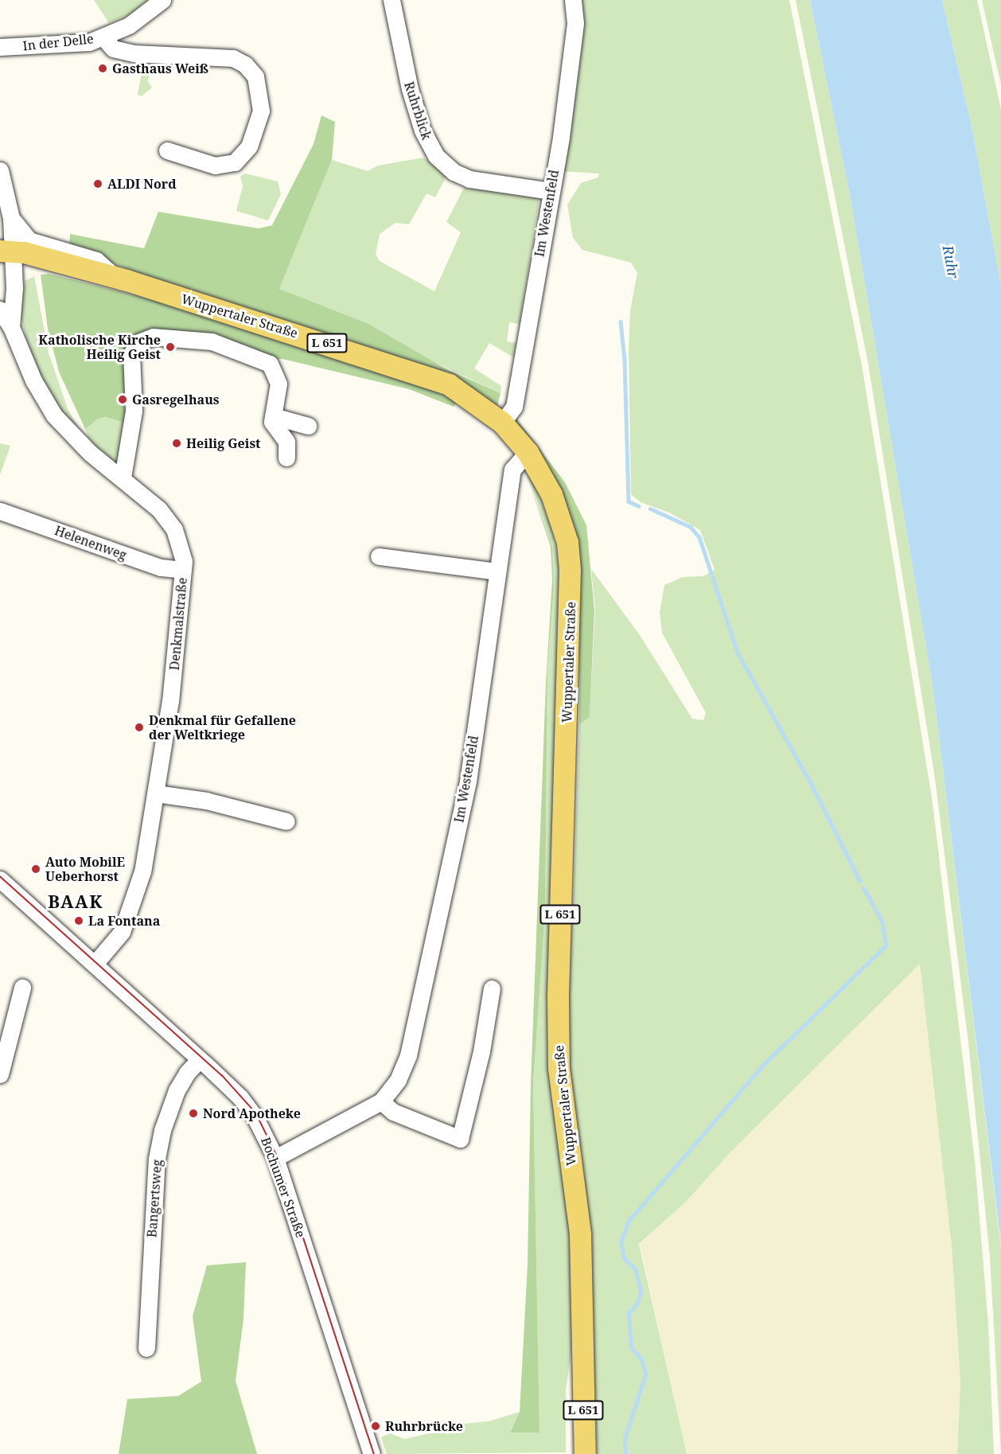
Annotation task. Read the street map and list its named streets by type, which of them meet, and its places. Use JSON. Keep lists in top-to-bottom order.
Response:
{
  "streets": {
    "main road": ["Wuppertaler Straße", "L 651"],
    "street": [
      "In der Delle",
      "Ruhrblick",
      "Im Westenfeld",
      "Helenenweg",
      "Denkmalstraße",
      "Bochumer Straße",
      "Bangertsweg"
    ]
  },
  "crossings": [
    ["Ruhrblick", "Im Westenfeld"],
    ["Im Westenfeld", "Wuppertaler Straße"],
    ["Im Westenfeld", "Bochumer Straße"],
    ["Wuppertaler Straße", "Denkmalstraße"],
    ["Helenenweg", "Denkmalstraße"],
    ["Denkmalstraße", "Bochumer Straße"],
    ["Bochumer Straße", "Bangertsweg"]
  ],
  "districts": ["BAAK"],
  "water": ["Ruhr"],
  "places": [
    "Gasthaus Weiß",
    "ALDI Nord",
    "Katholische Kirche Heilig Geist",
    "Gasregelhaus",
    "Heilig Geist",
    "Denkmal für Gefallene der Weltkriege",
    "Auto MobilE Ueberhorst",
    "La Fontana",
    "Nord Apotheke",
    "Ruhrbrücke"
  ]
}
